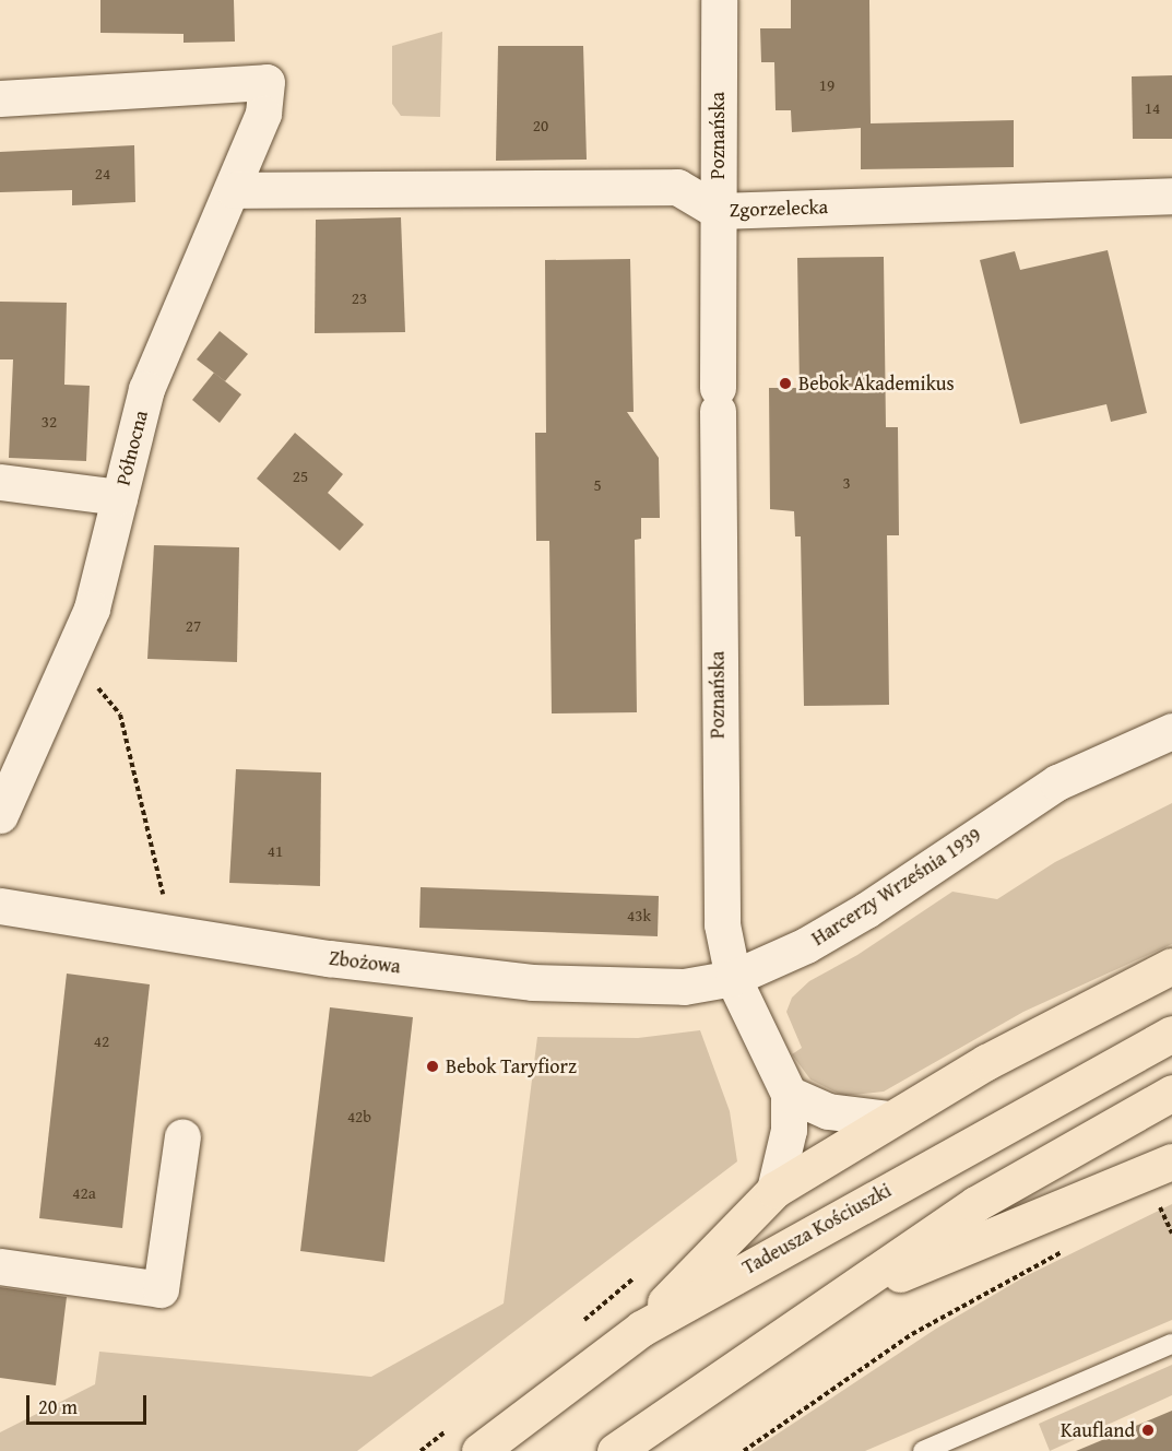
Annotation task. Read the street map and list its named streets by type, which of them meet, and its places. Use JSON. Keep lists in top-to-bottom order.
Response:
{
  "streets": {
    "main road": ["Tadeusza Kościuszki"],
    "street": [
      "Poznańska",
      "Zgorzelecka",
      "Północna",
      "Harcerzy Września 1939",
      "Zbożowa"
    ]
  },
  "crossings": [
    ["Poznańska", "Zgorzelecka"],
    ["Poznańska", "Harcerzy Września 1939"],
    ["Poznańska", "Zbożowa"],
    ["Zgorzelecka", "Północna"],
    ["Harcerzy Września 1939", "Zbożowa"]
  ],
  "places": ["Bebok Akademikus", "Bebok Taryfiorz", "Kaufland"],
  "house_numbers": [
    "19",
    "14",
    "20",
    "24",
    "23",
    "32",
    "25",
    "3",
    "5",
    "27",
    "41",
    "43k",
    "42",
    "42b",
    "42a"
  ],
  "scale_bar": "20 m"
}
